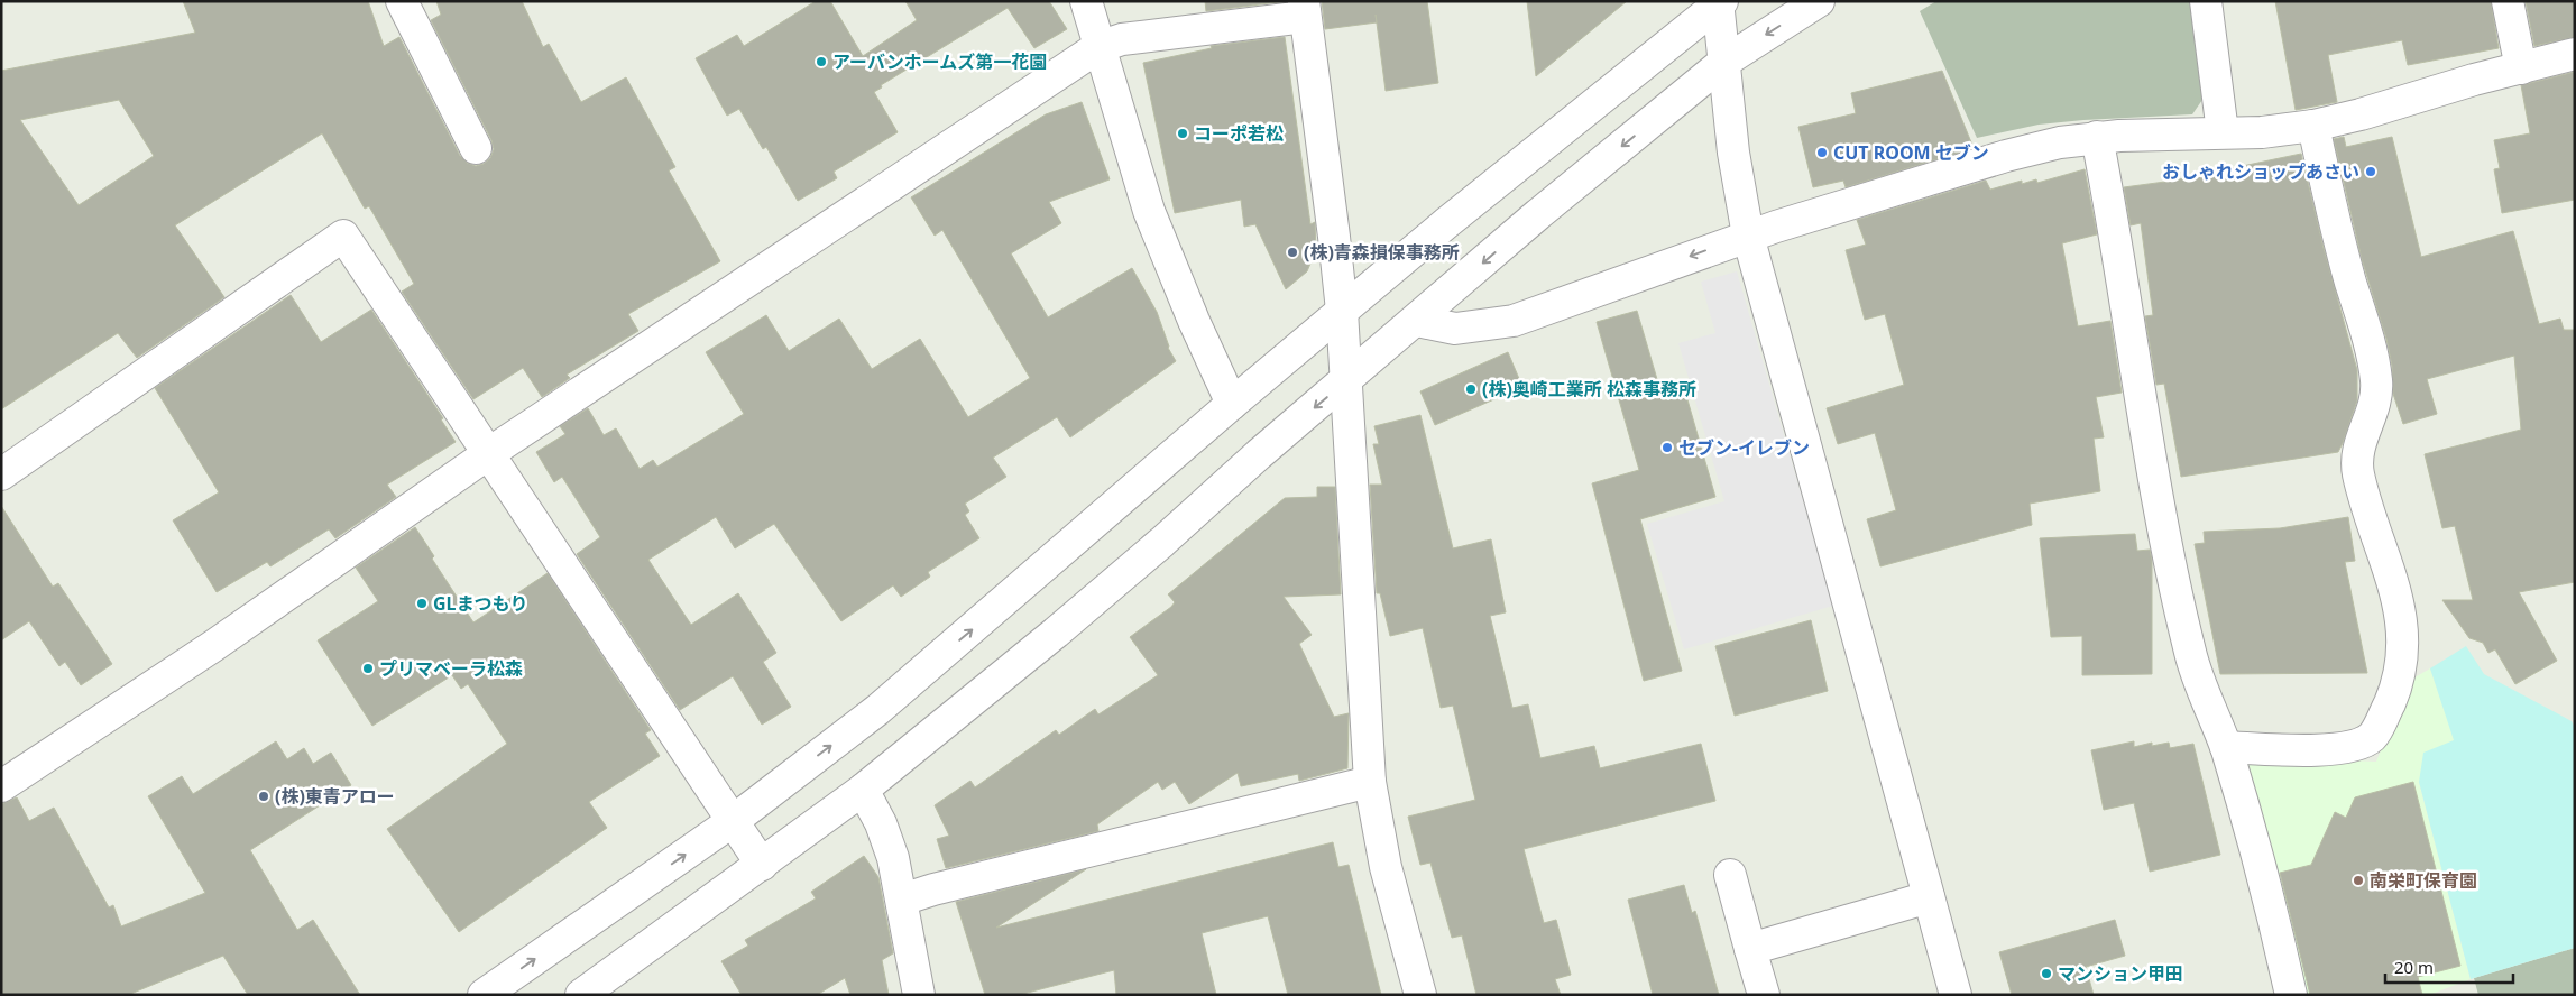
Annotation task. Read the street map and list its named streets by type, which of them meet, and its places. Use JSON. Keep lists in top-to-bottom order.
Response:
{
  "places": [
    "アーバンホームズ第一花園",
    "コーポ若松",
    "CUT ROOM セブン",
    "おしゃれショップあさい",
    "(株)青森損保事務所",
    "(株)奥崎工業所 松森事務所",
    "セブン-イレブン",
    "GLまつもり",
    "プリマベーラ松森",
    "(株)東青アロー",
    "南栄町保育園",
    "マンション甲田"
  ],
  "scale_bar": "20 m"
}
